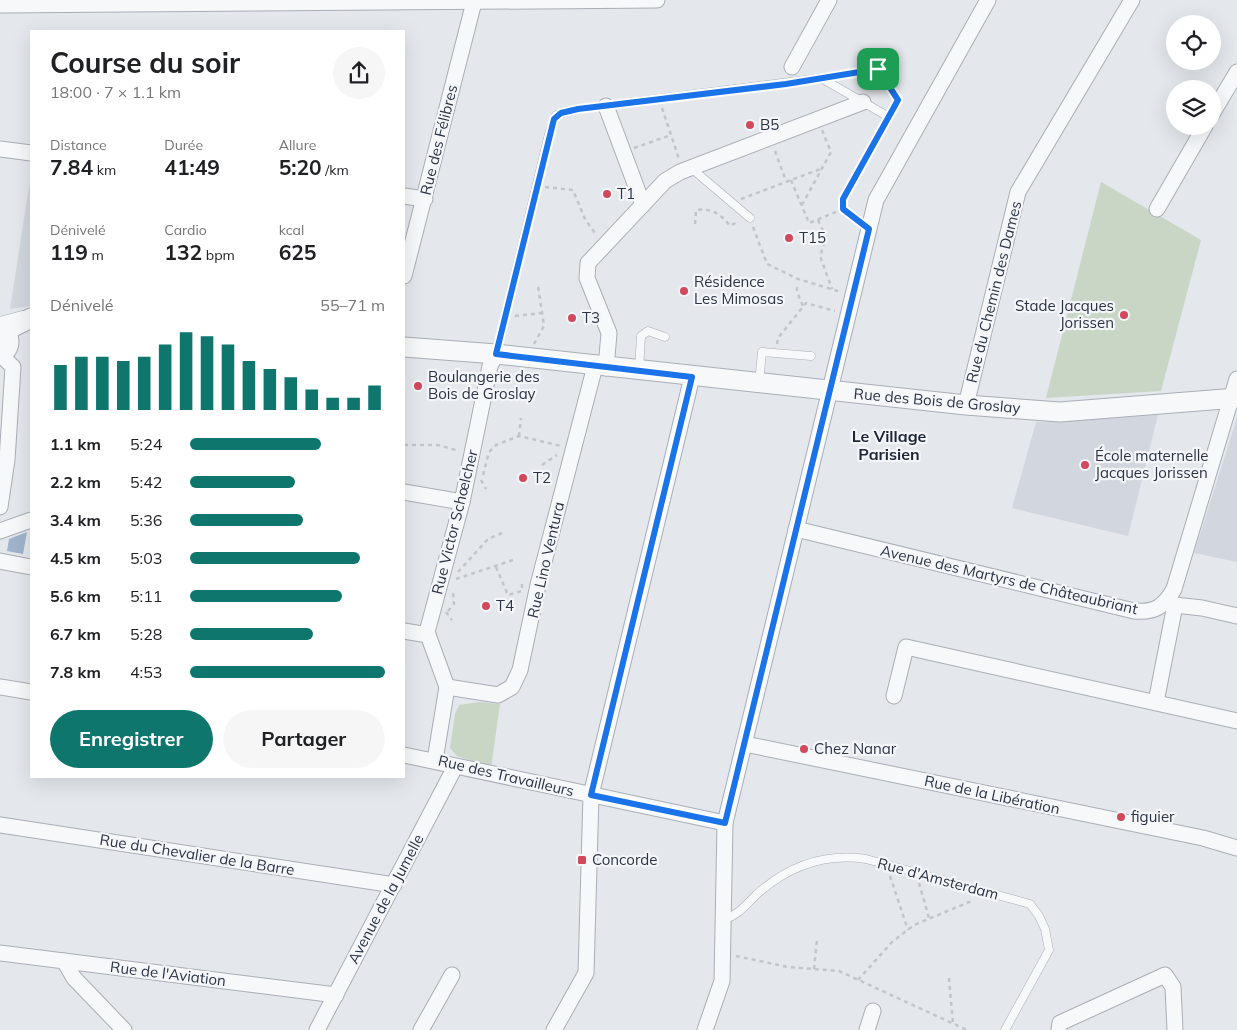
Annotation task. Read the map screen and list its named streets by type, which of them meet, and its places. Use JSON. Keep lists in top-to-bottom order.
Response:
{
  "streets": {
    "street": [
      "Rue des Félibres",
      "Rue du Chemin des Dames",
      "Rue des Bois de Groslay",
      "Rue Victor Schœlcher",
      "Rue Lino Ventura",
      "Avenue des Martyrs de Châteaubriant",
      "Rue des Travailleurs",
      "Rue de la Libération",
      "Rue du Chevalier de la Barre",
      "Avenue de la Jumelle",
      "Rue de l'Aviation"
    ],
    "lane": ["Rue d'Amsterdam"]
  },
  "crossings": [
    ["Rue du Chemin des Dames", "Rue des Bois de Groslay"],
    ["Rue des Bois de Groslay", "Rue Victor Schœlcher"],
    ["Rue des Bois de Groslay", "Rue Lino Ventura"],
    ["Rue des Travailleurs", "Avenue de la Jumelle"],
    ["Rue du Chevalier de la Barre", "Avenue de la Jumelle"],
    ["Avenue de la Jumelle", "Rue de l'Aviation"]
  ],
  "districts": ["Le Village Parisien"],
  "places": {
    "other": [
      "B5",
      "T1",
      "T15",
      "Résidence Les Mimosas",
      "Stade Jacques Jorissen",
      "T3",
      "Boulangerie des Bois de Groslay",
      "École maternelle Jacques Jorissen",
      "T2",
      "T4",
      "Chez Nanar",
      "figuier"
    ],
    "transit": ["Concorde"]
  },
  "page": {
    "heading": ["Course du soir", "18:00 · 7 × 1.1 km"],
    "stats": [
      ["Distance", "7.84 km"],
      ["Durée", "41:49"],
      ["Allure", "5:20 /km"],
      ["Dénivelé", "119 m"],
      ["Cardio", "132 bpm"],
      ["kcal", "625"]
    ],
    "chart": ["Dénivelé", "55–71 m"],
    "list": [
      {
        "name": "1.1 km",
        "note": "5:24"
      },
      {
        "name": "2.2 km",
        "note": "5:42"
      },
      {
        "name": "3.4 km",
        "note": "5:36"
      },
      {
        "name": "4.5 km",
        "note": "5:03"
      },
      {
        "name": "5.6 km",
        "note": "5:11"
      },
      {
        "name": "6.7 km",
        "note": "5:28"
      },
      {
        "name": "7.8 km",
        "note": "4:53"
      }
    ],
    "buttons": ["Enregistrer", "Partager"]
  }
}
